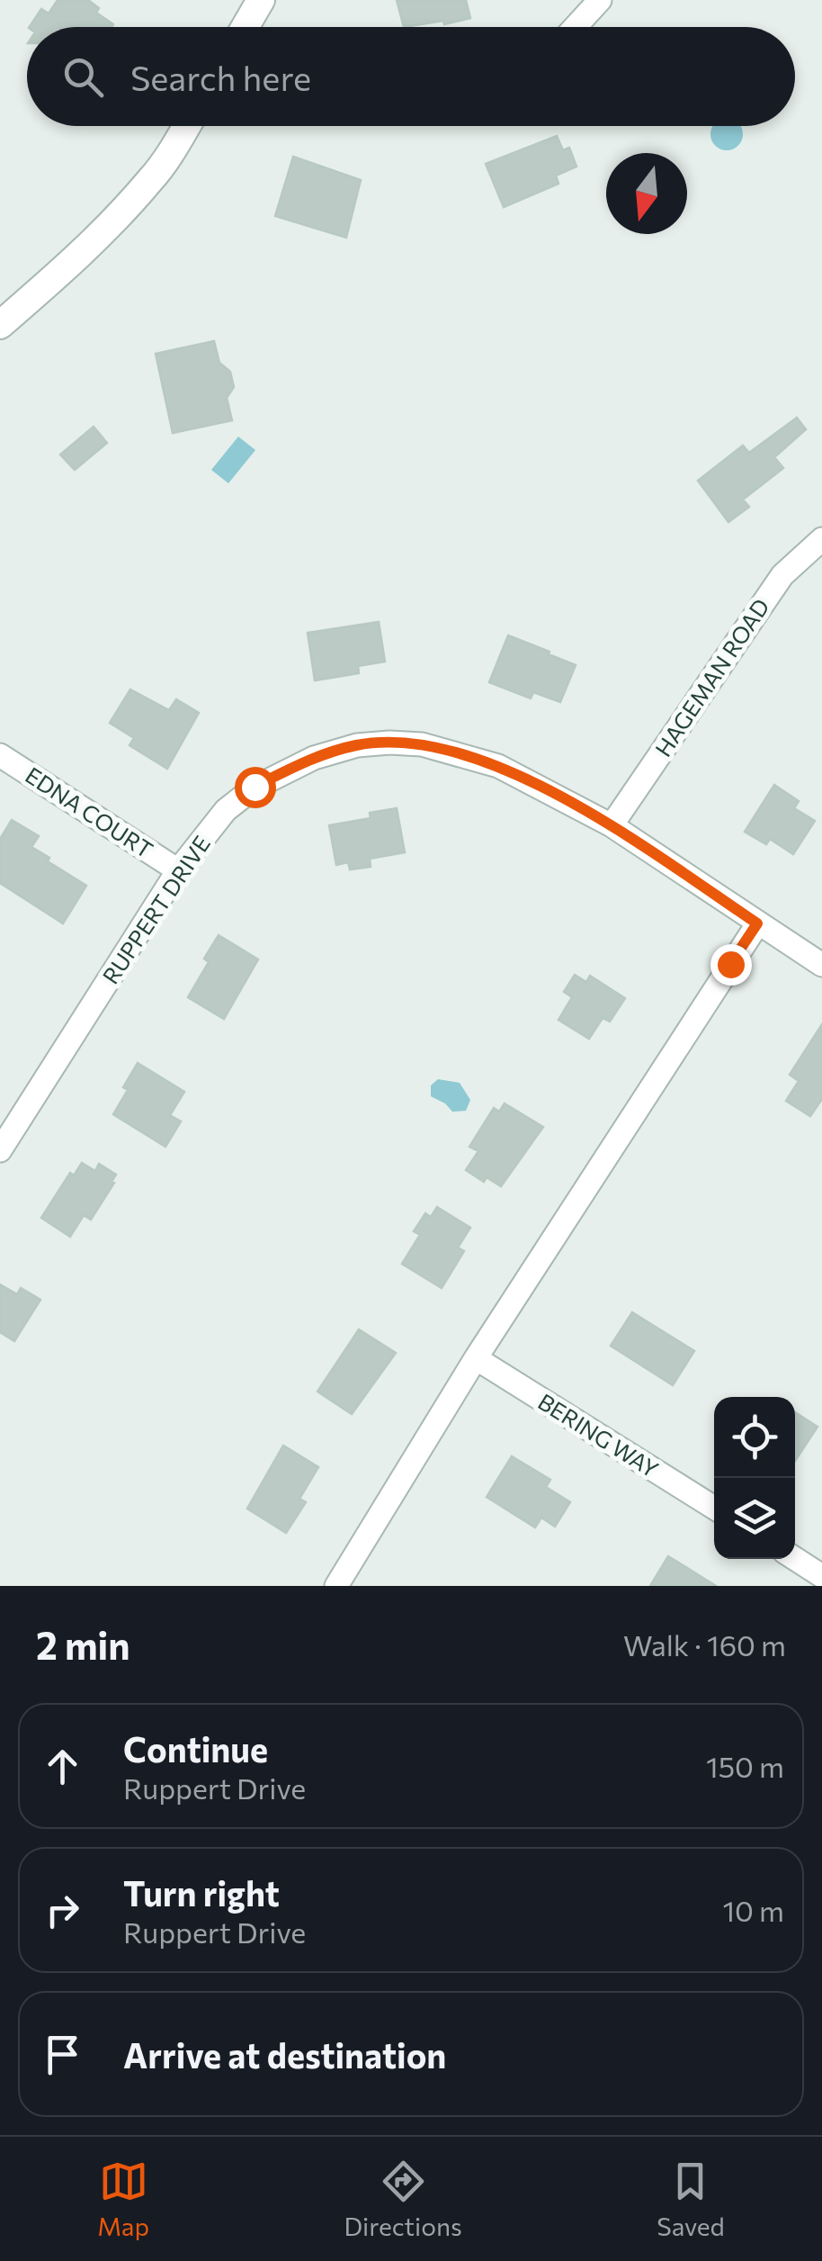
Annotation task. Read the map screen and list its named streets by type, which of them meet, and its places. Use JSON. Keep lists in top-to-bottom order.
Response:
{
  "streets": {
    "street": [
      "HAGEMAN ROAD",
      "EDNA COURT",
      "RUPPERT DRIVE",
      "BERING WAY"
    ]
  },
  "crossings": [
    ["HAGEMAN ROAD", "RUPPERT DRIVE"],
    ["EDNA COURT", "RUPPERT DRIVE"]
  ],
  "north": "bottom",
  "page": {
    "search": "Search here",
    "heading": ["2 min", "Walk · 160 m"],
    "list": [
      ["Continue", "Ruppert Drive", "150 m"],
      ["Turn right", "Ruppert Drive", "10 m"],
      "Arrive at destination"
    ],
    "nav": ["Map", "Directions", "Saved"]
  }
}
